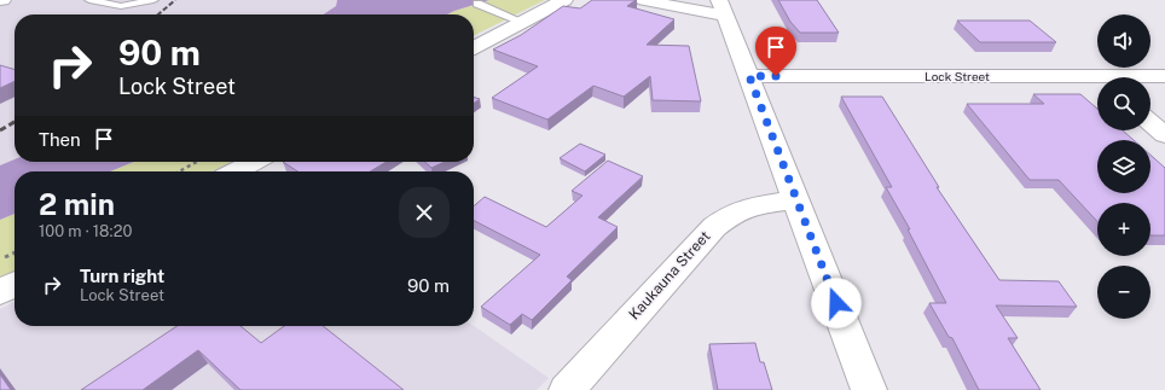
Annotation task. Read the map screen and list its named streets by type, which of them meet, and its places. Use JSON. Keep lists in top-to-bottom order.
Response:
{
  "streets": {
    "street": ["Lock Street", "Kaukauna Street"]
  },
  "page": {
    "map_buttons": ["+", "−"],
    "turn": ["90 m", "Lock Street"],
    "then": "Then",
    "heading": ["2 min", "100 m · 18:20"],
    "list": [
      {
        "name": "Turn right",
        "note": "Lock Street",
        "value": "90 m"
      }
    ]
  }
}
